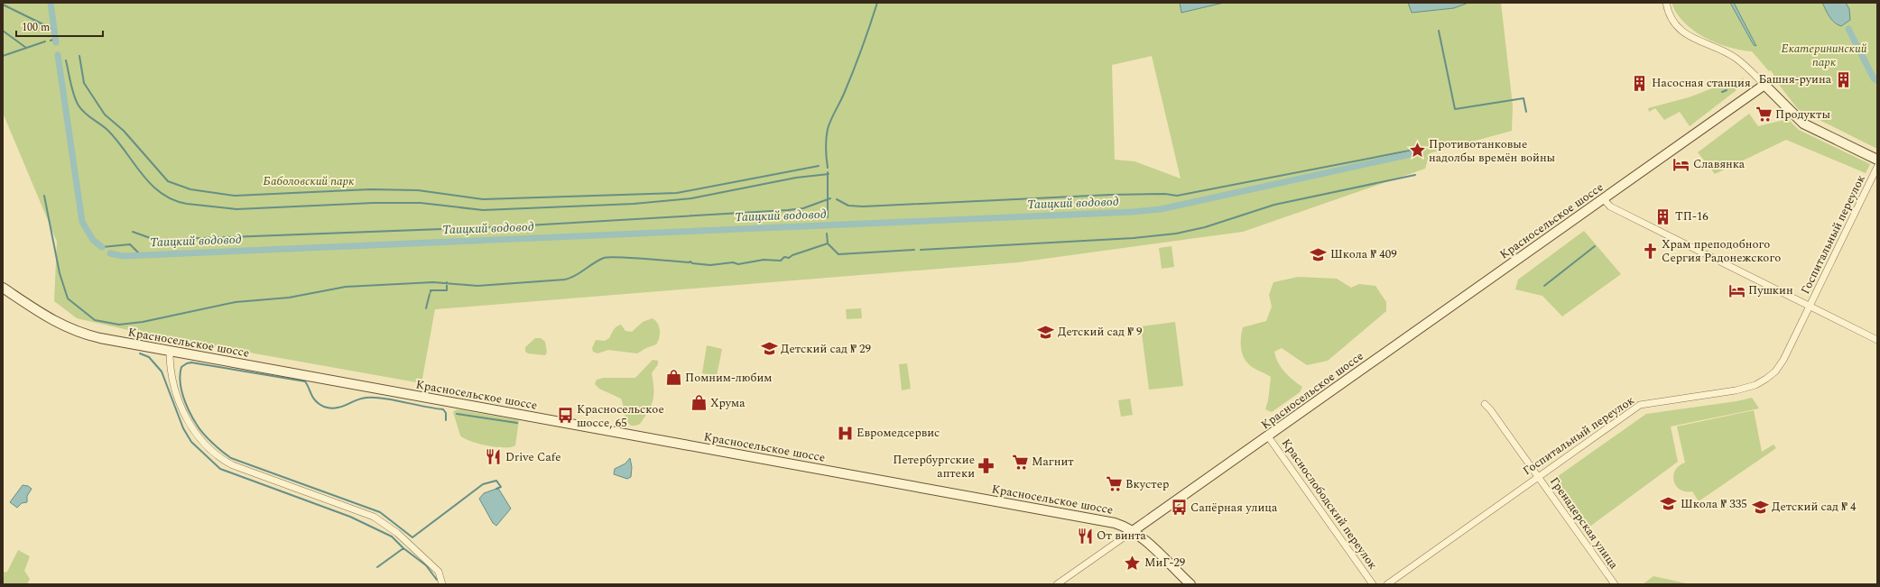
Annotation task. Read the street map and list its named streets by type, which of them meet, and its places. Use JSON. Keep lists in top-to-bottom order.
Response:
{
  "streets": {
    "main road": ["Красносельское шоссе"],
    "street": ["Госпитальный переулок", "Краснослободский переулок", "Гренадерская улица"]
  },
  "crossings": [
    ["Красносельское шоссе", "Краснослободский переулок"],
    ["Госпитальный переулок", "Гренадерская улица"]
  ],
  "water": ["Таицкий водовод"],
  "parks": ["Екатерининский парк", "Баболовский парк"],
  "places": {
    "building": ["Башня-руина", "Насосная станция", "ТП-16"],
    "supermarket": ["Продукты", "Магнит", "Вкустер"],
    "place": ["Противотанковые надолбы времён войны", "МиГ-29"],
    "hotel": ["Славянка", "Пушкин"],
    "church": ["Храм преподобного Сергия Радонежского"],
    "school or university": [
      "Школа № 409",
      "Детский сад № 9",
      "Детский сад № 29",
      "Школа № 335",
      "Детский сад № 4"
    ],
    "shop": ["Помним-любим", "Хрума"],
    "bus stop": ["Красносельское шоссе, 65", "Сапёрная улица"],
    "hospital": ["Евромедсервис"],
    "restaurant": ["Drive Cafe", "От винта"],
    "pharmacy": ["Петербургские аптеки"]
  },
  "scale_bar": "100 m"
}
